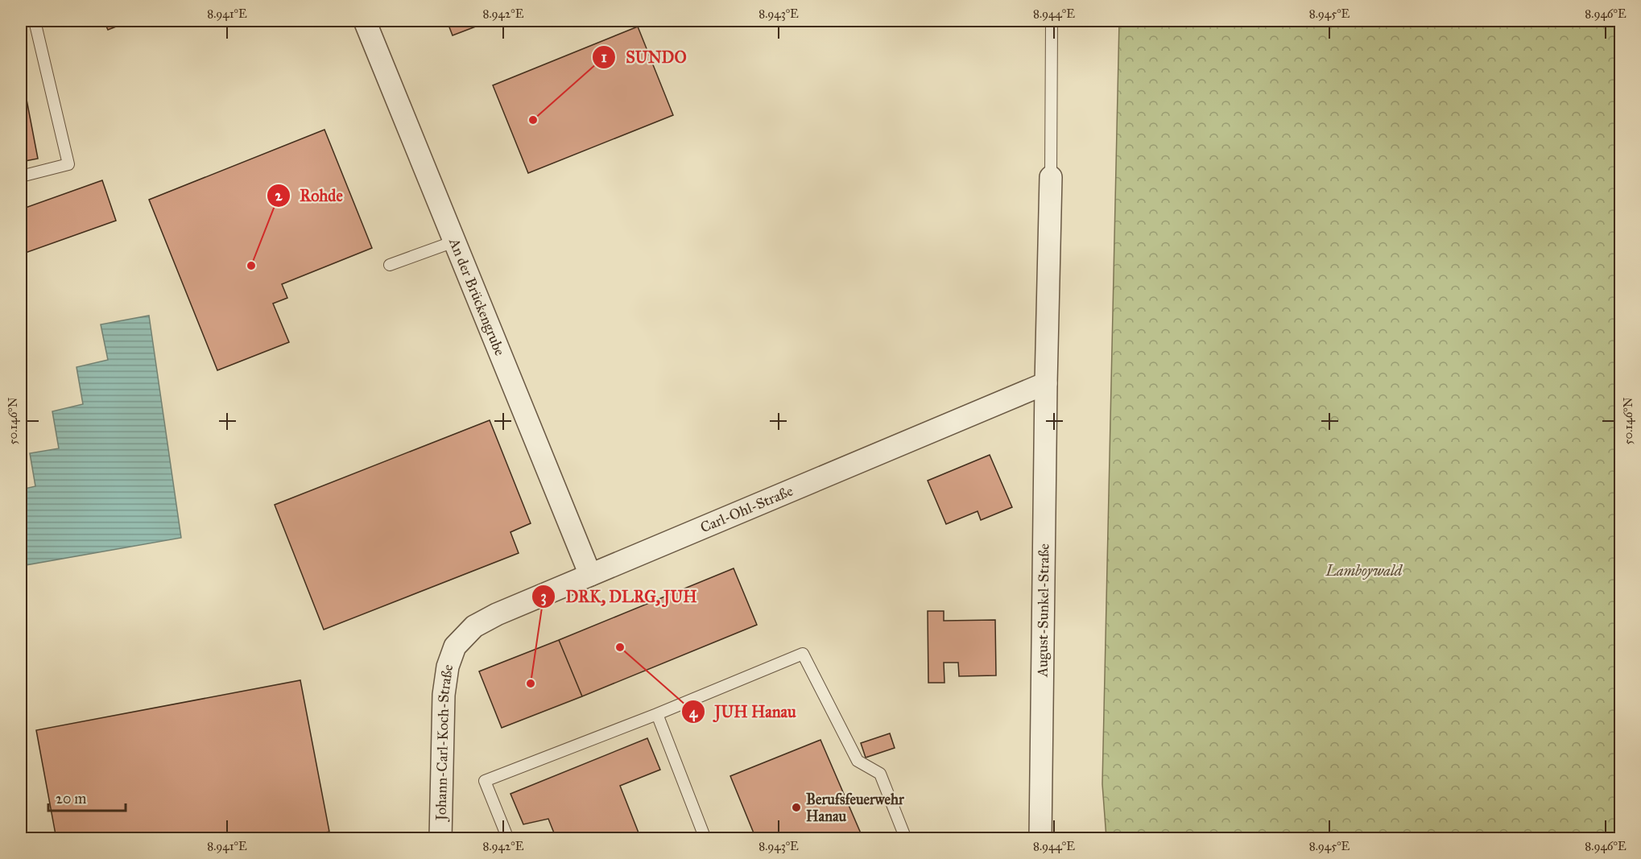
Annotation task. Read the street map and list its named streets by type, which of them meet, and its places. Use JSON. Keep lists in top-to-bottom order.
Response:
{
  "streets": {
    "street": [
      "An der Brückengrube",
      "Carl-Ohl-Straße",
      "August-Sunkel-Straße",
      "Johann-Carl-Koch-Straße"
    ]
  },
  "crossings": [
    ["An der Brückengrube", "Carl-Ohl-Straße"],
    ["Carl-Ohl-Straße", "August-Sunkel-Straße"],
    ["Carl-Ohl-Straße", "Johann-Carl-Koch-Straße"]
  ],
  "parks": ["Lamboywald"],
  "places": [
    "SUNDO",
    "Rohde",
    "JUH Hanau",
    "DRK, DLRG, JUH",
    "Berufsfeuerwehr Hanau"
  ],
  "scale_bar": "20 m",
  "coordinates": [
    "8.941°E",
    "8.942°E",
    "8.943°E",
    "8.944°E",
    "8.945°E",
    "8.946°E",
    "50.146°N"
  ]
}
